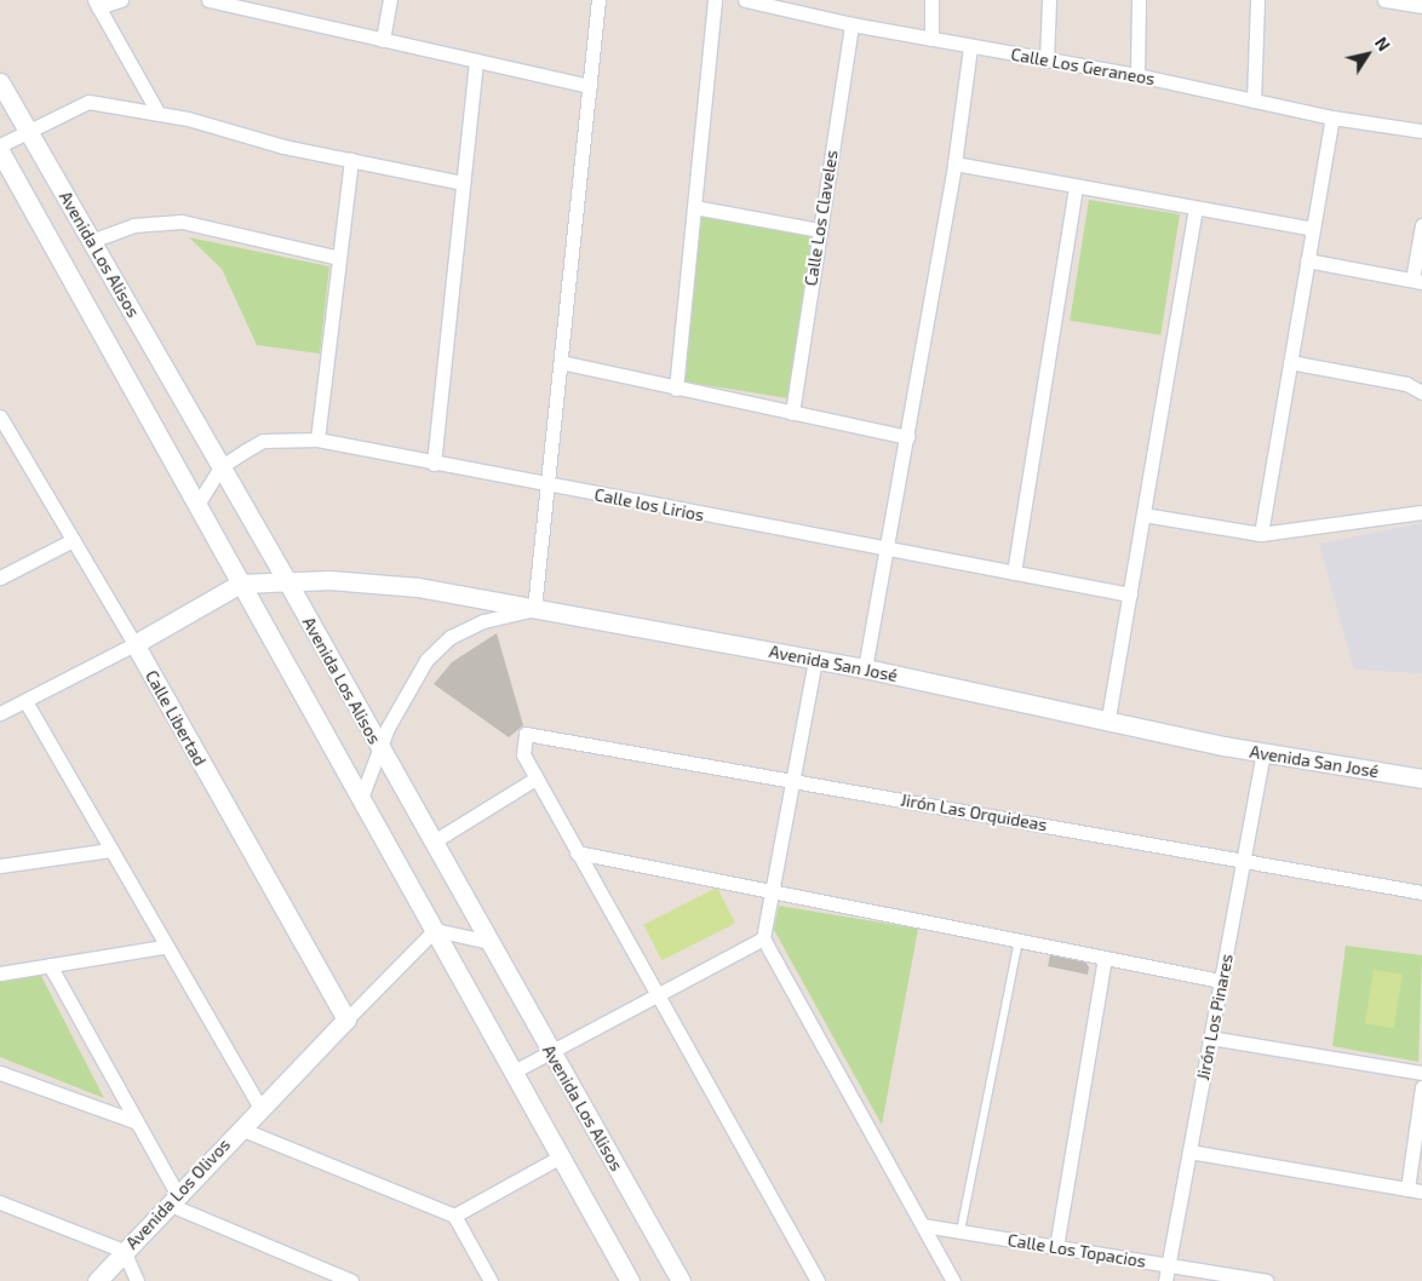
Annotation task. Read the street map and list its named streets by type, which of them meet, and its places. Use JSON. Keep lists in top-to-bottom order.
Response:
{
  "streets": {
    "street": [
      "Calle Los Geraneos",
      "Calle Los Claveles",
      "Avenida Los Alisos",
      "Calle los Lirios",
      "Avenida San José",
      "Calle Libertad",
      "Jirón Las Orquideas",
      "Jirón Los Pinares",
      "Avenida Los Olivos",
      "Calle Los Topacios"
    ]
  },
  "crossings": [
    ["Calle Los Geraneos", "Calle Los Claveles"],
    ["Avenida Los Alisos", "Calle los Lirios"],
    ["Avenida Los Alisos", "Avenida San José"],
    ["Avenida San José", "Jirón Los Pinares"],
    ["Calle Libertad", "Avenida Los Olivos"],
    ["Jirón Las Orquideas", "Jirón Los Pinares"],
    ["Jirón Los Pinares", "Calle Los Topacios"]
  ],
  "north": "top right"
}
